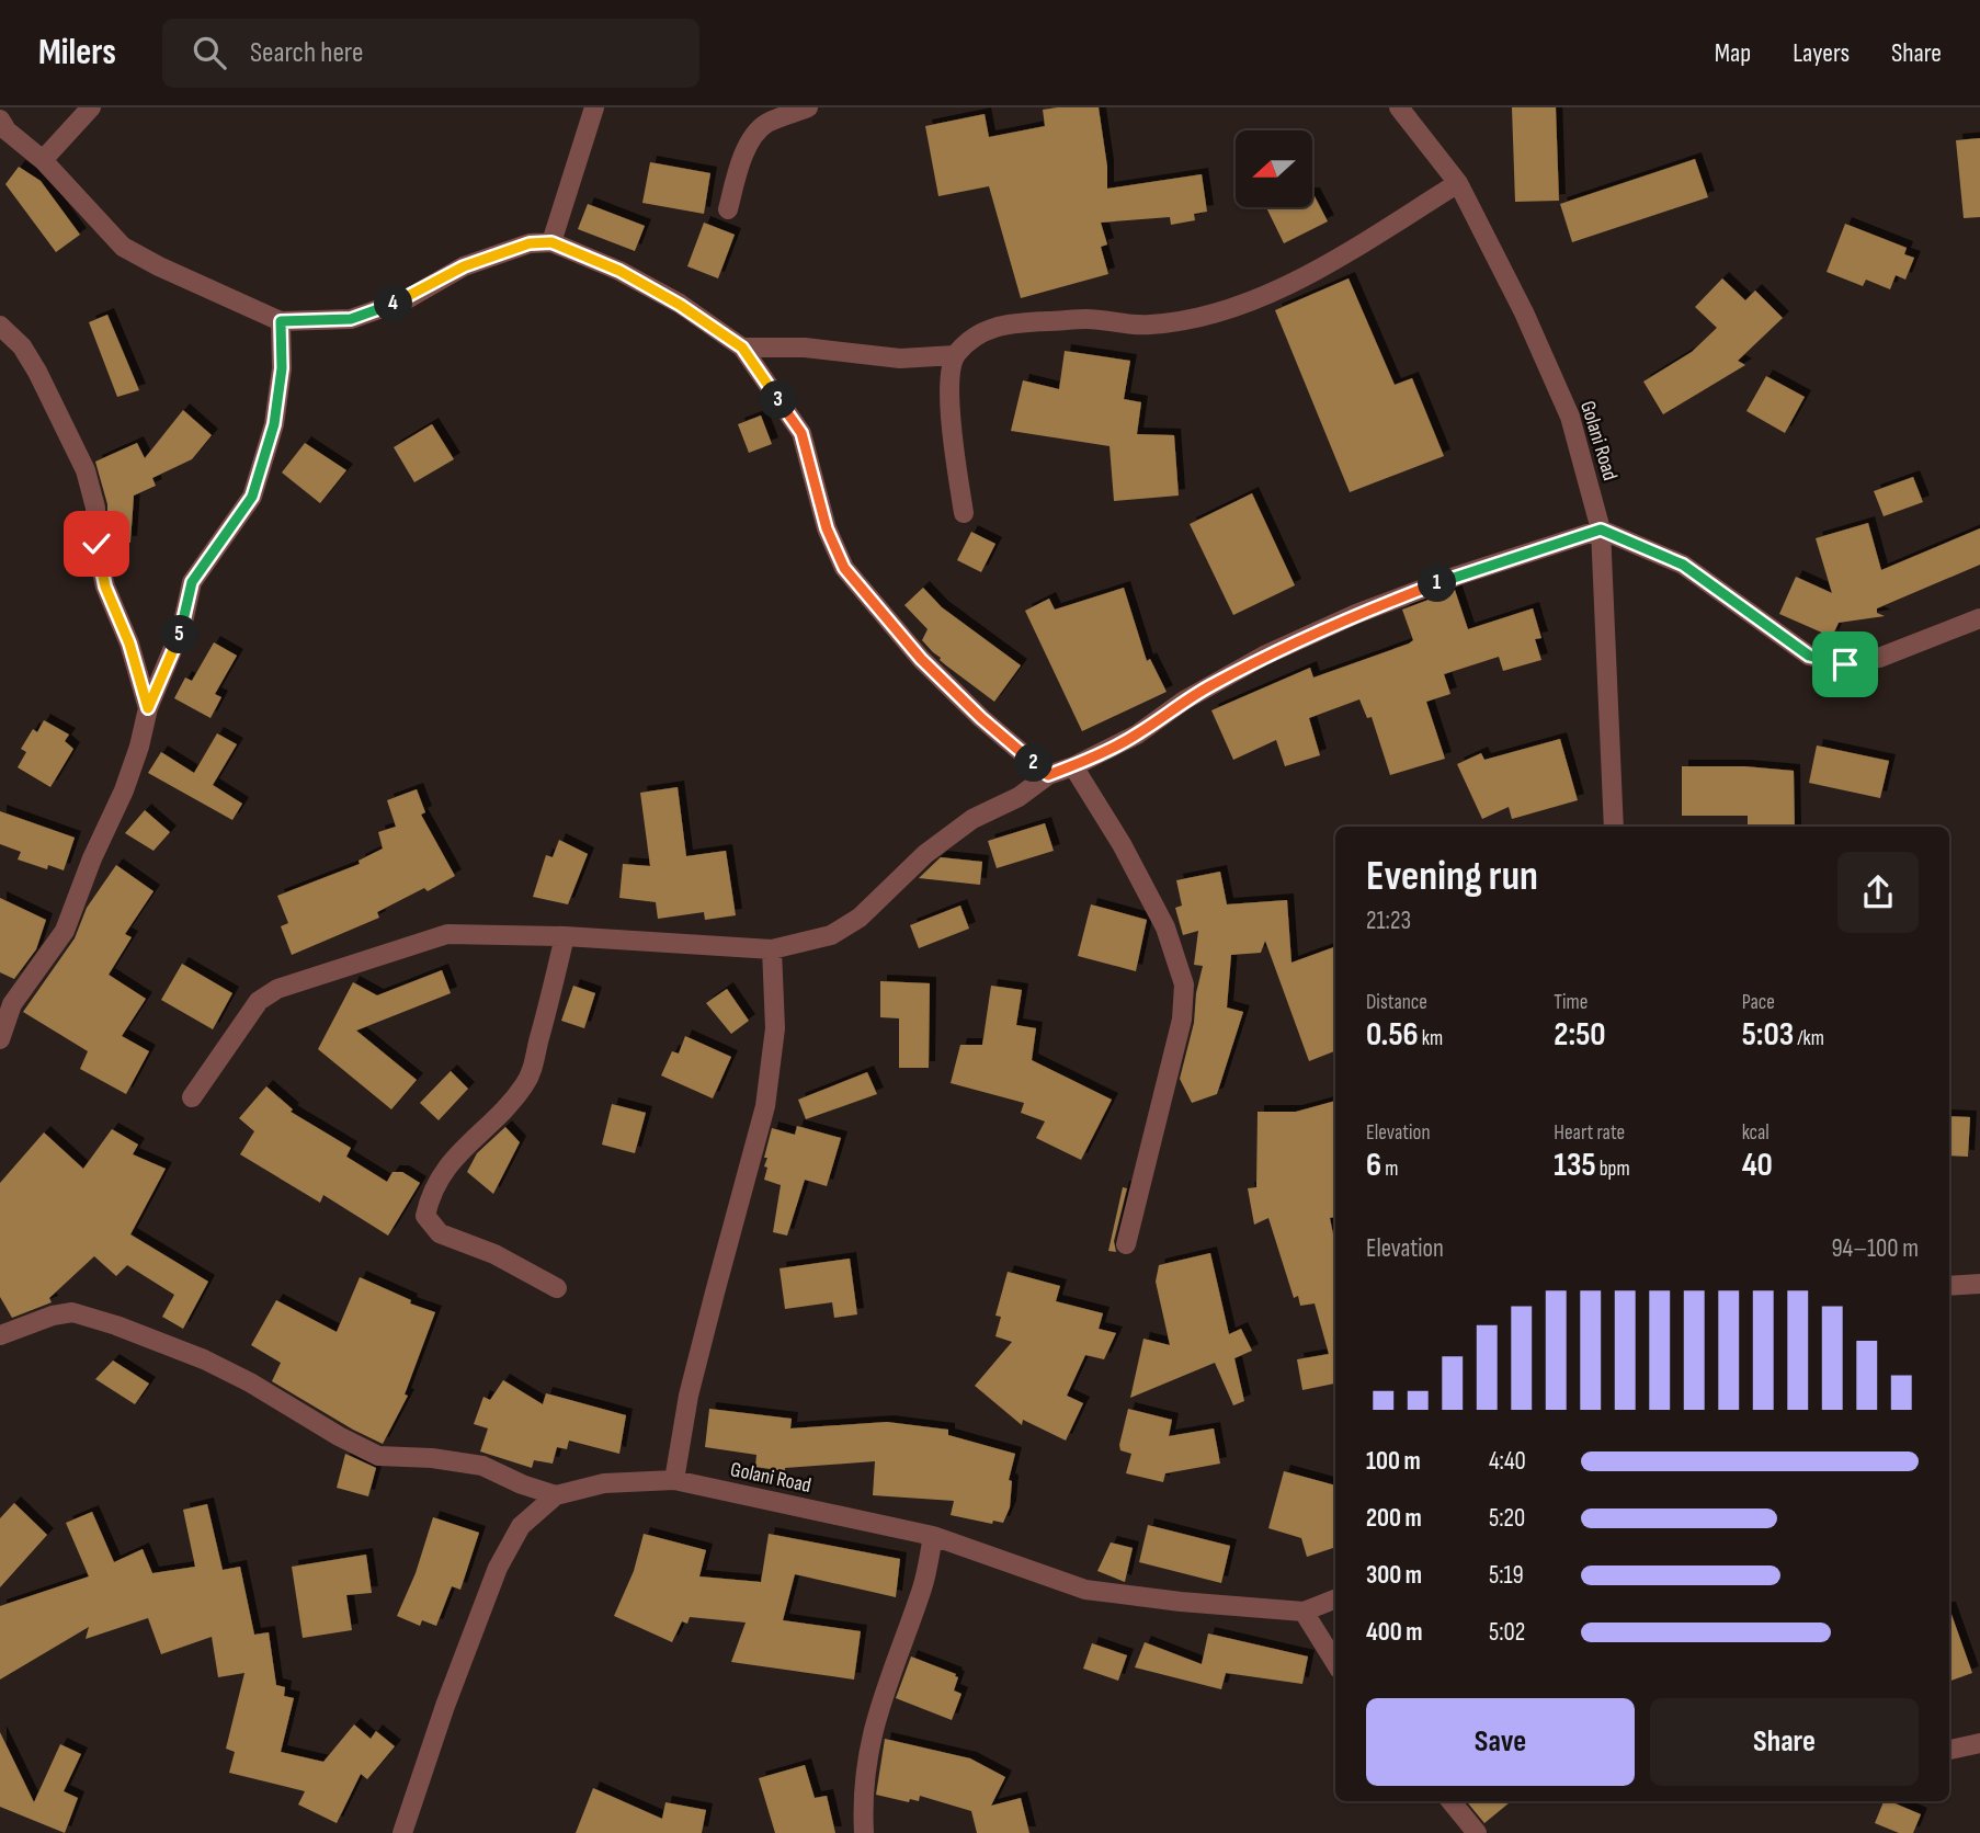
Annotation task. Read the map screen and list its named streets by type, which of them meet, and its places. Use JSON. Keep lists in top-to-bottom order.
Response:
{
  "streets": {
    "street": ["Golani Road"]
  },
  "north": "left",
  "page": {
    "header": "Milers",
    "search": "Search here",
    "nav": ["Map", "Layers", "Share"],
    "pins": [
      "4",
      "3",
      "1",
      "5",
      "2"
    ],
    "heading": ["Evening run", "21:23"],
    "stats": [
      ["Distance", "0.56 km"],
      ["Time", "2:50"],
      ["Pace", "5:03 /km"],
      ["Elevation", "6 m"],
      ["Heart rate", "135 bpm"],
      ["kcal", "40"]
    ],
    "chart": ["Elevation", "94–100 m"],
    "list": [
      {
        "name": "100 m",
        "note": "4:40"
      },
      {
        "name": "200 m",
        "note": "5:20"
      },
      {
        "name": "300 m",
        "note": "5:19"
      },
      {
        "name": "400 m",
        "note": "5:02"
      }
    ],
    "buttons": ["Save", "Share"]
  }
}
